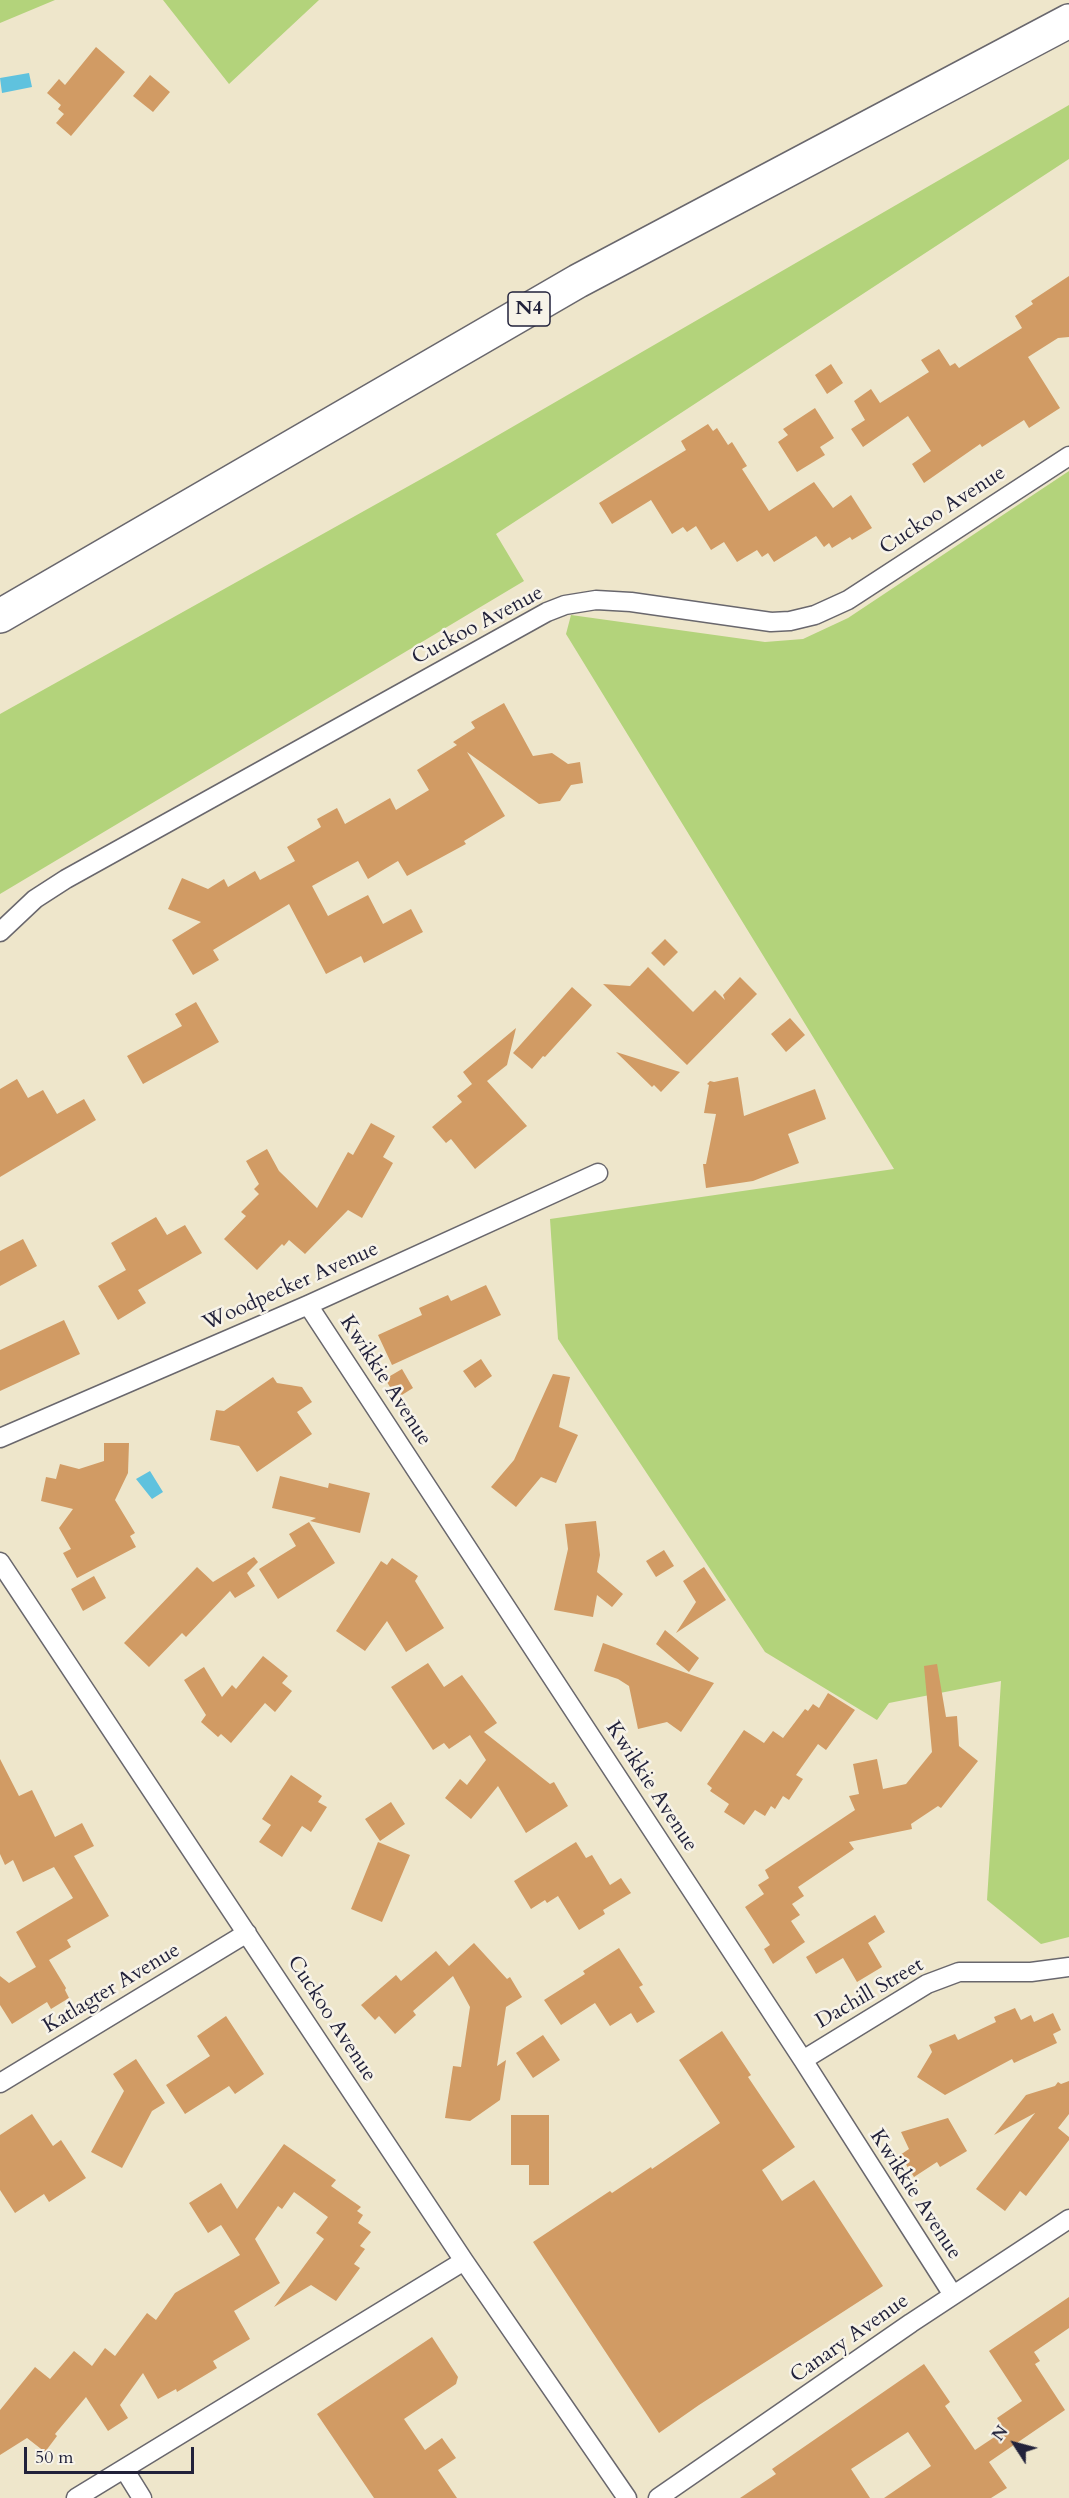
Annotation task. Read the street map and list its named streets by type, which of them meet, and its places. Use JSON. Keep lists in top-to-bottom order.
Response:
{
  "streets": {
    "highway": ["N4"],
    "street": [
      "Cuckoo Avenue",
      "Woodpecker Avenue",
      "Kwikkie Avenue",
      "Katlagter Avenue",
      "Dachill Street",
      "Canary Avenue"
    ]
  },
  "crossings": [
    ["Cuckoo Avenue", "Katlagter Avenue"],
    ["Woodpecker Avenue", "Kwikkie Avenue"],
    ["Kwikkie Avenue", "Dachill Street"],
    ["Kwikkie Avenue", "Canary Avenue"]
  ],
  "scale_bar": "50 m",
  "north": "top left"
}
